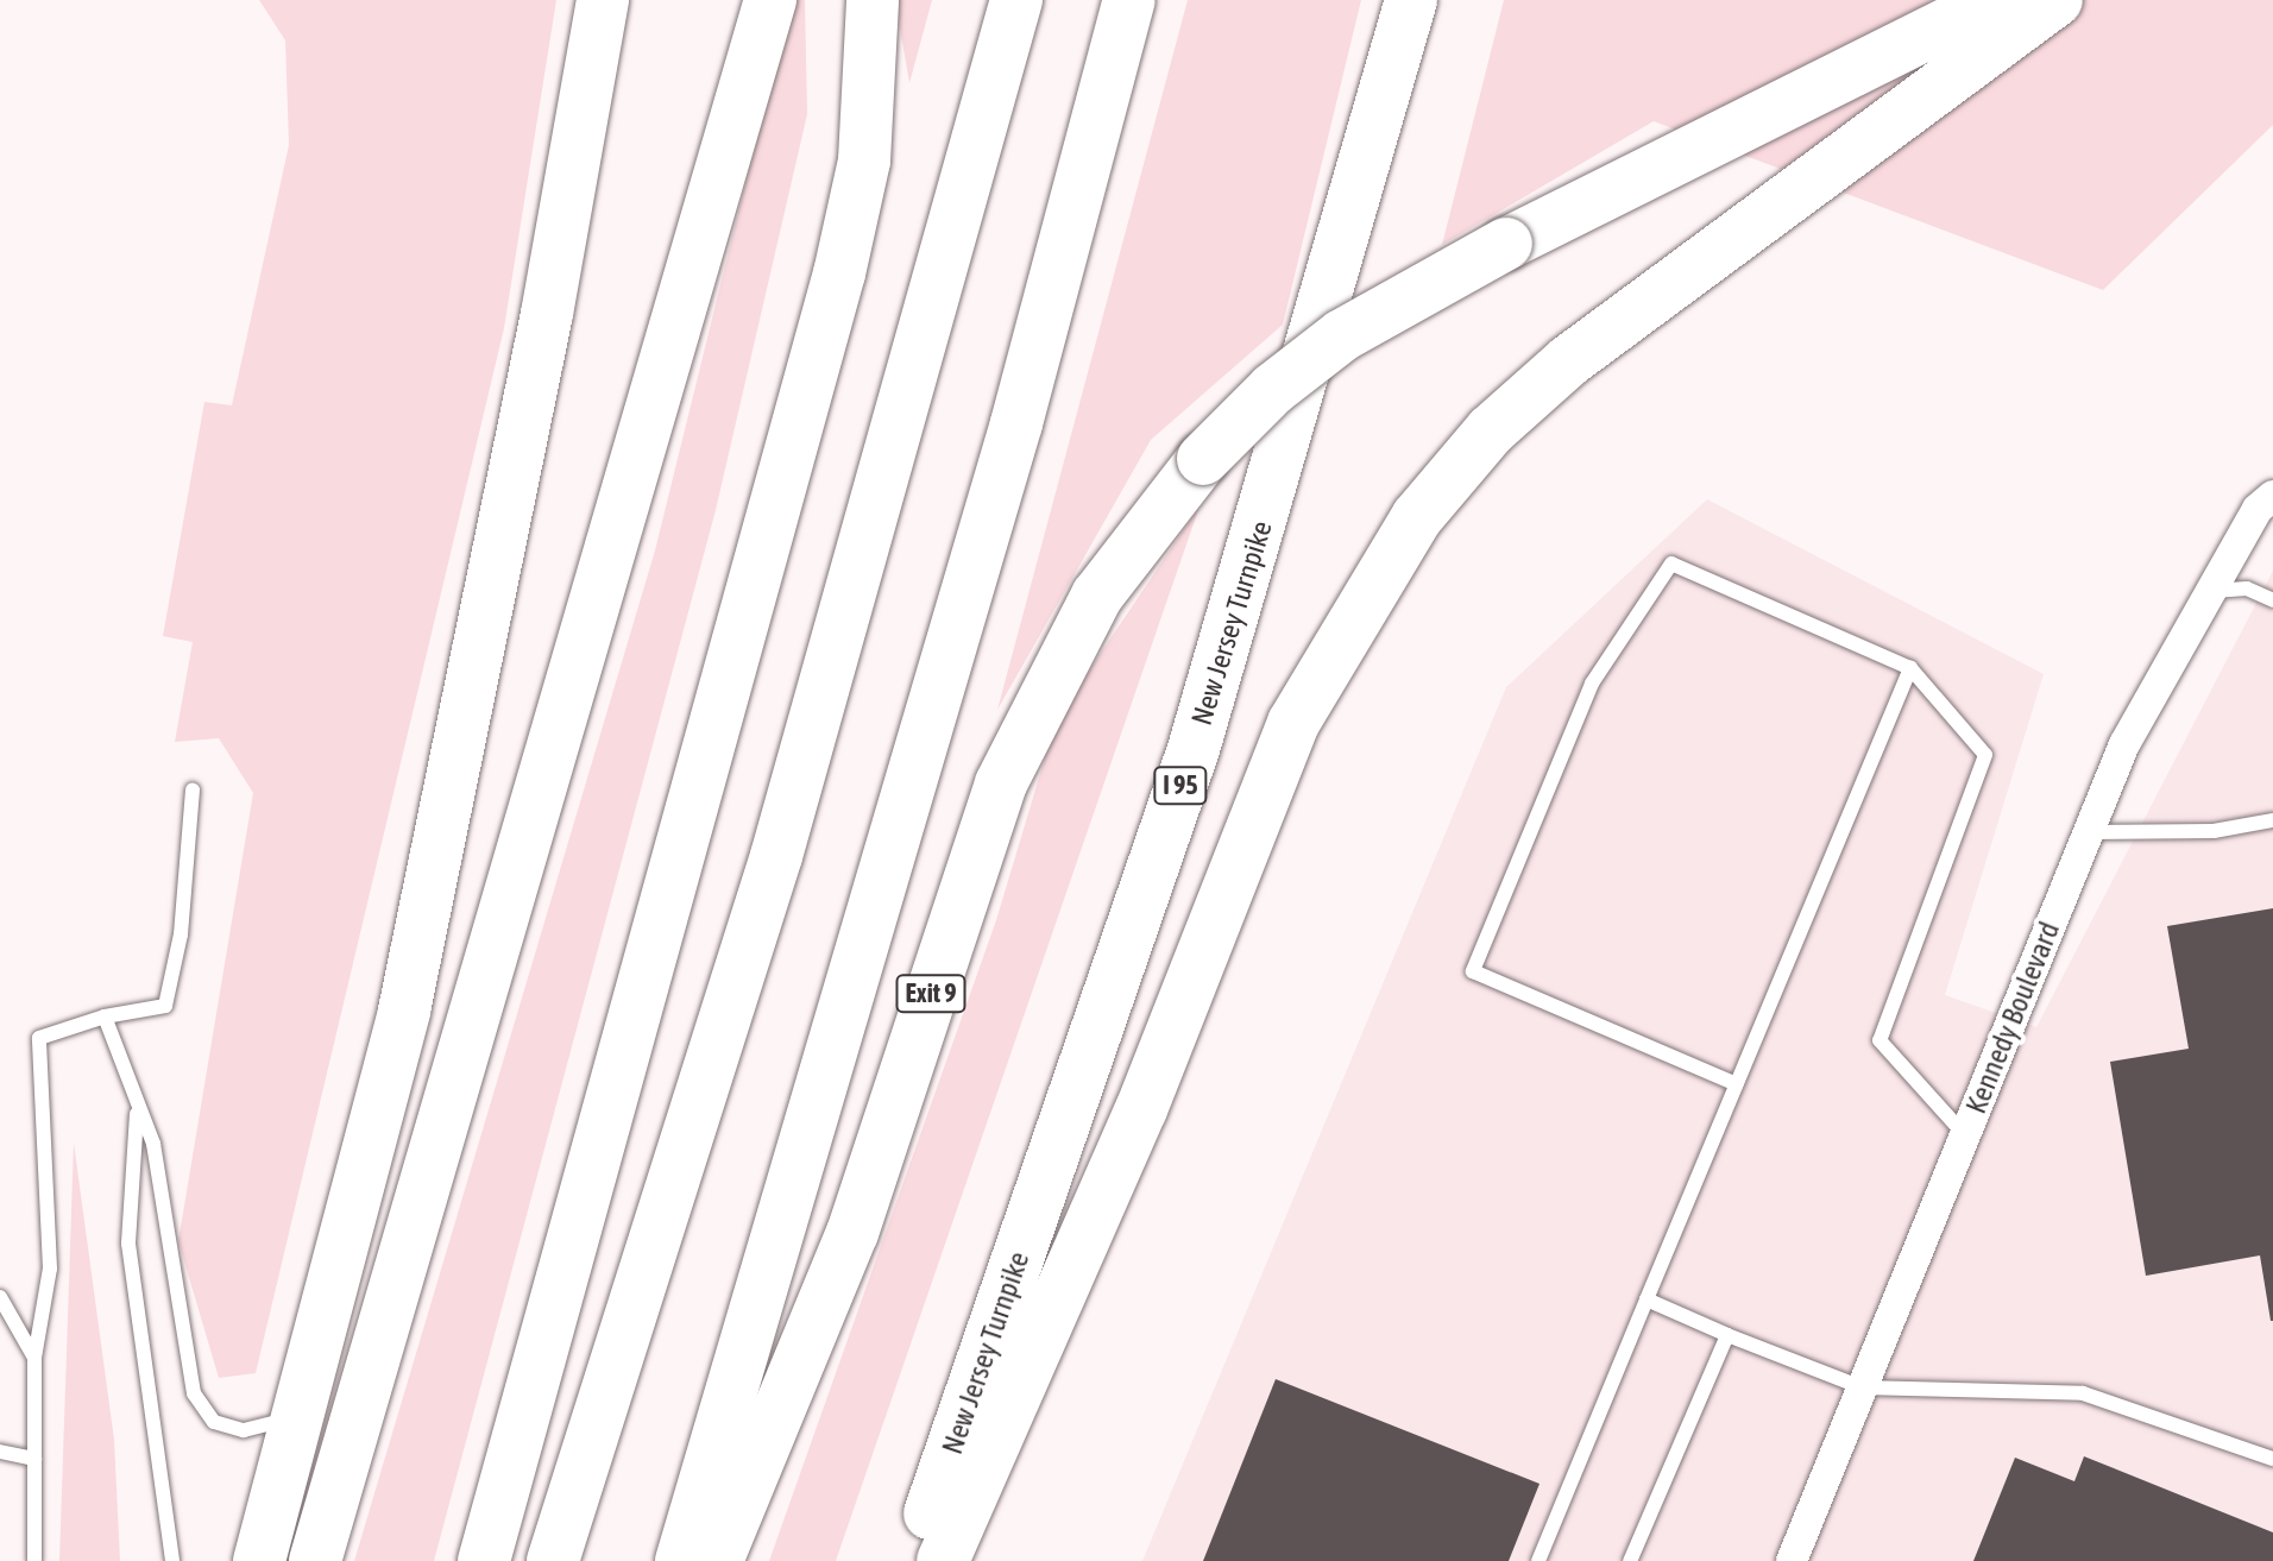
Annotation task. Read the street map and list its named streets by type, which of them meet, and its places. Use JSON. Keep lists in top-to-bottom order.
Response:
{
  "streets": {
    "highway": ["New Jersey Turnpike", "I 95", "Exit 9"],
    "street": ["Kennedy Boulevard"]
  }
}
